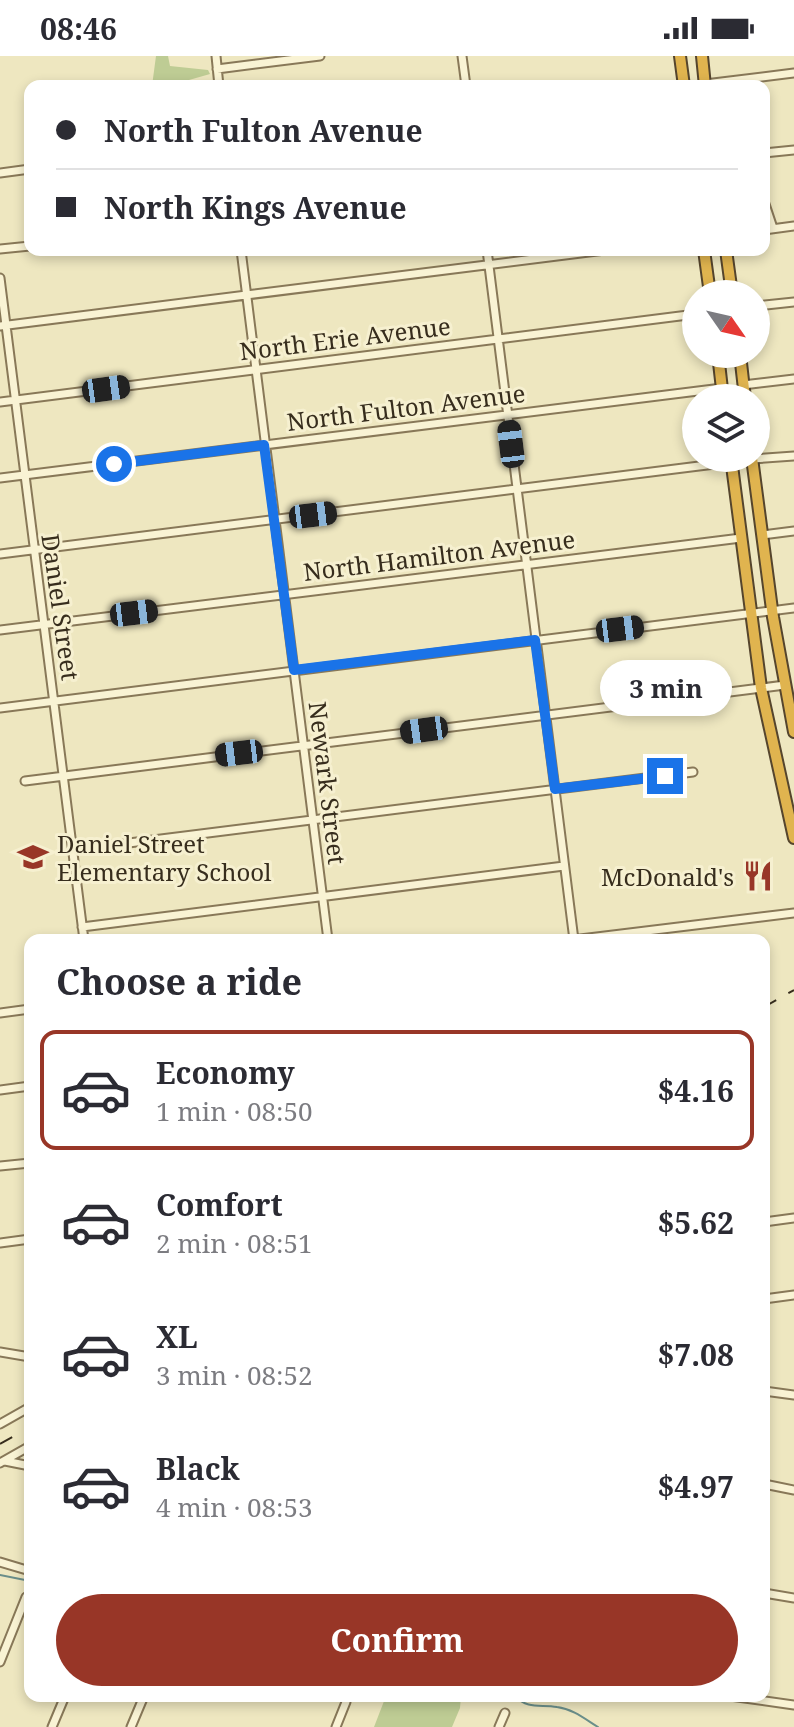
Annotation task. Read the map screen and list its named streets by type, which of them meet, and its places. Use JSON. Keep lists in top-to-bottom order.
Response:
{
  "streets": {
    "street": [
      "North Erie Avenue",
      "North Fulton Avenue",
      "North Hamilton Avenue",
      "Daniel Street",
      "Newark Street"
    ]
  },
  "crossings": [
    ["North Erie Avenue", "Daniel Street"],
    ["North Erie Avenue", "Newark Street"],
    ["North Fulton Avenue", "Daniel Street"],
    ["North Fulton Avenue", "Newark Street"],
    ["North Hamilton Avenue", "Daniel Street"],
    ["North Hamilton Avenue", "Newark Street"]
  ],
  "places": {
    "school or university": ["Daniel Street Elementary School"],
    "restaurant": ["McDonald's"]
  },
  "north": "bottom right",
  "page": {
    "status": "08:46",
    "banner": ["North Fulton Avenue", "North Kings Avenue"],
    "bubble": "3 min",
    "heading": "Choose a ride",
    "list": [
      {
        "name": "Economy",
        "note": "1 min · 08:50",
        "value": "$4.16"
      },
      {
        "name": "Comfort",
        "note": "2 min · 08:51",
        "value": "$5.62"
      },
      {
        "name": "XL",
        "note": "3 min · 08:52",
        "value": "$7.08"
      },
      {
        "name": "Black",
        "note": "4 min · 08:53",
        "value": "$4.97"
      }
    ],
    "buttons": "Confirm"
  }
}
